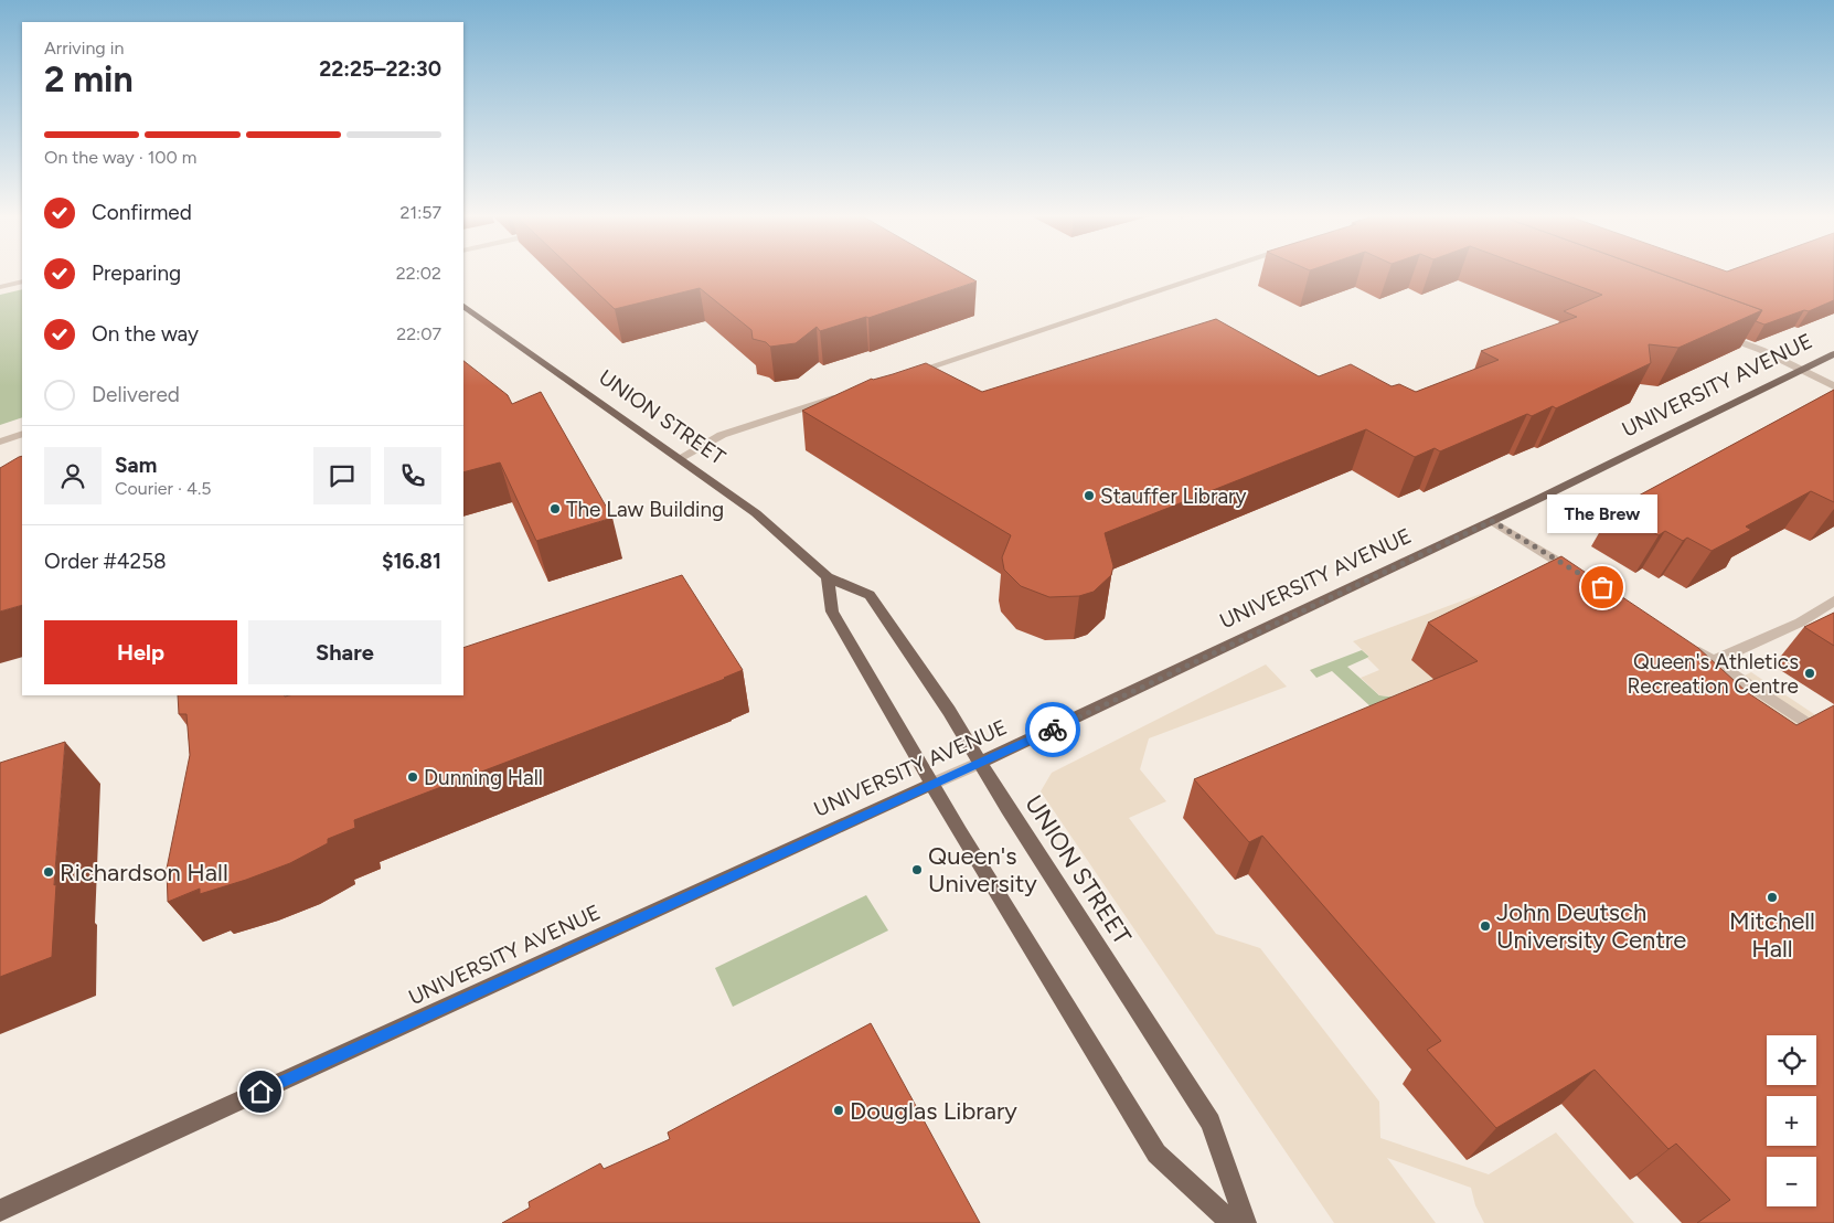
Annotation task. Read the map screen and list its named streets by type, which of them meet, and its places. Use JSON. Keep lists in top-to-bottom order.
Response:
{
  "streets": {
    "main road": ["UNIVERSITY AVENUE", "UNION STREET"]
  },
  "crossings": [
    ["UNIVERSITY AVENUE", "UNION STREET"]
  ],
  "places": [
    "Stauffer Library",
    "The Law Building",
    "The Brew",
    "Queen's Athletics Recreation Centre",
    "Dunning Hall",
    "Queen's University",
    "Richardson Hall",
    "Mitchell Hall",
    "John Deutsch University Centre",
    "Douglas Library"
  ],
  "page": {
    "heading": ["2 min", "Arriving in", "22:25–22:30"],
    "panel": [
      "Sam",
      "Courier · 4.5",
      "Order #4258",
      "$16.81"
    ],
    "bar": "On the way · 100 m",
    "list": [
      ["Confirmed", "21:57"],
      ["Preparing", "22:02"],
      ["On the way", "22:07"],
      "Delivered"
    ],
    "bubble": "The Brew",
    "buttons": ["Help", "Share"],
    "map_buttons": ["+", "−"]
  }
}
